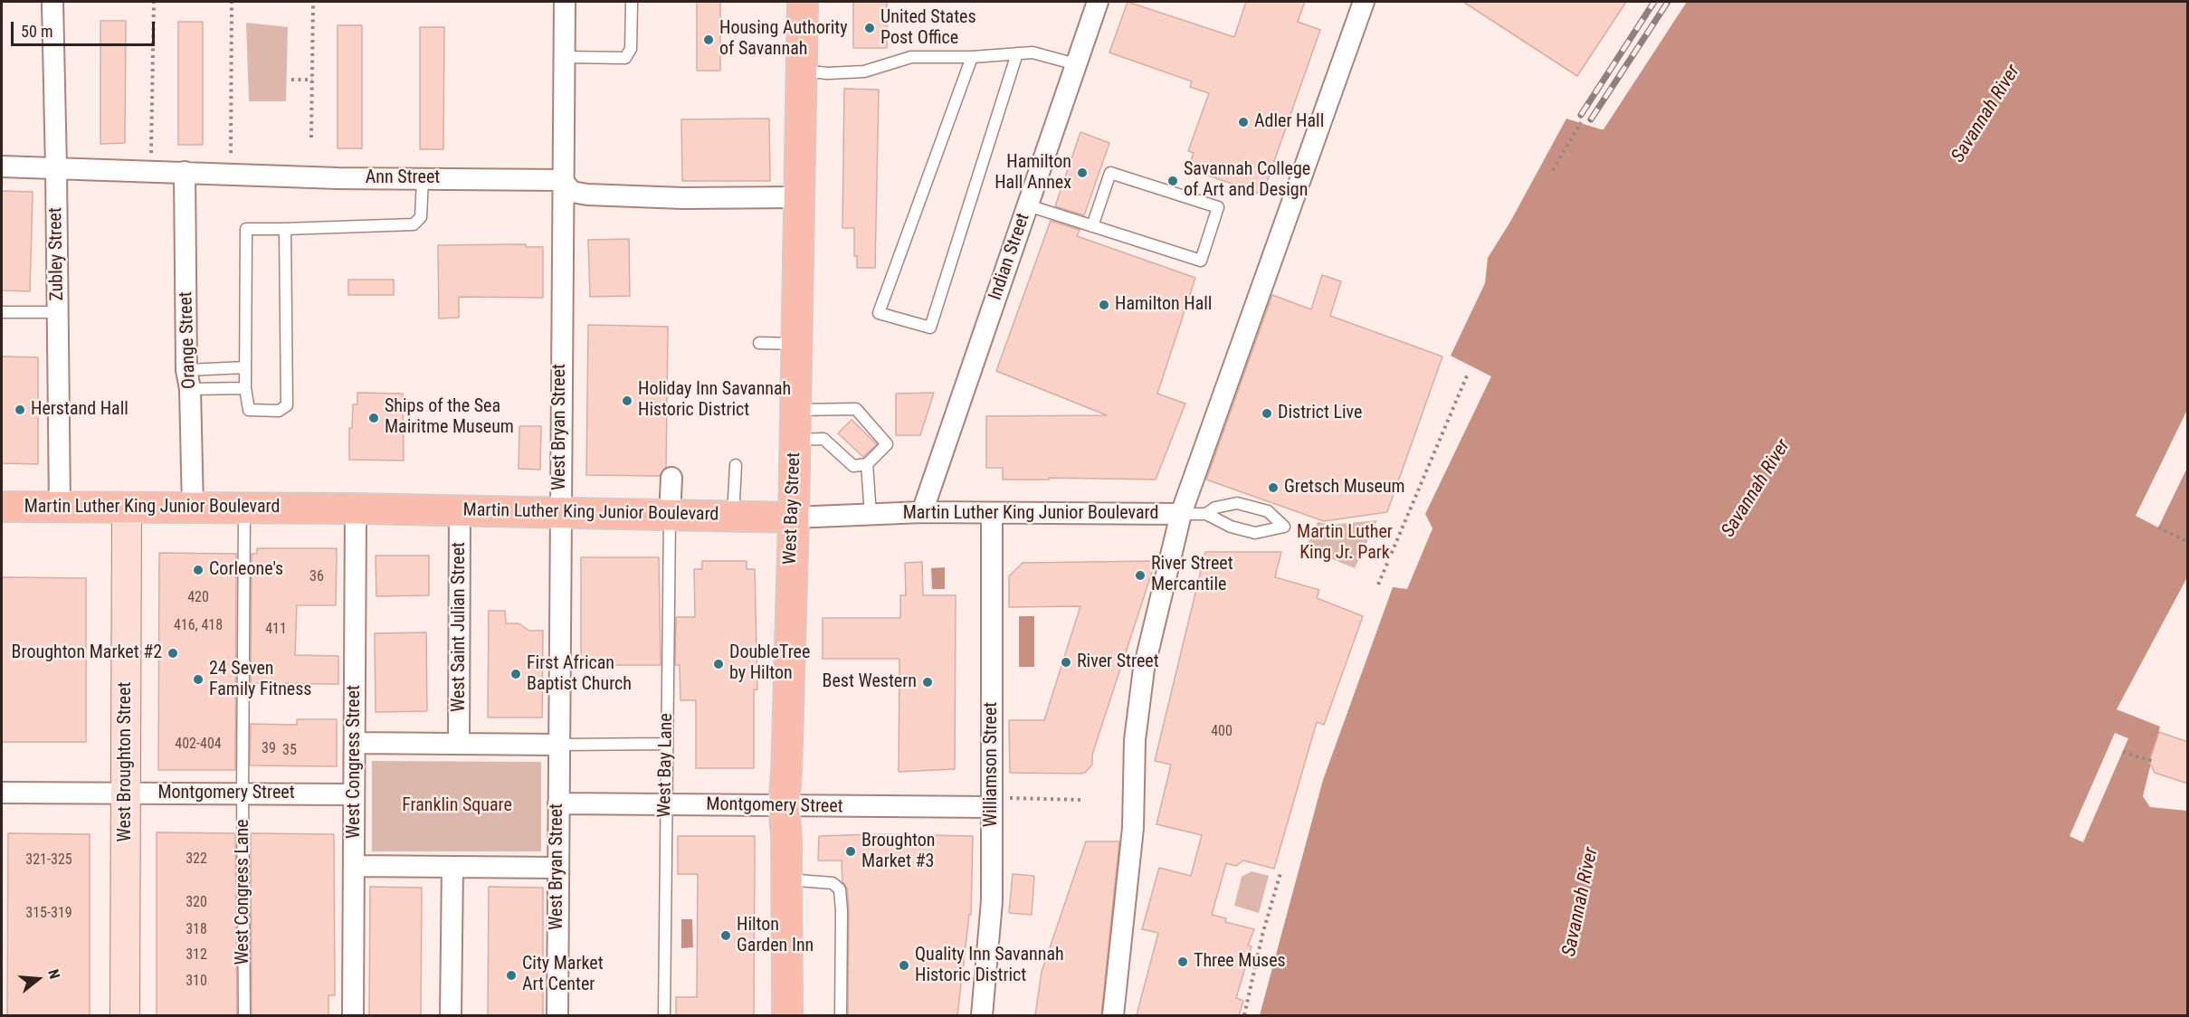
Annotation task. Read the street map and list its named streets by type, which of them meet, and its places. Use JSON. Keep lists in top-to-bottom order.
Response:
{
  "streets": {
    "main road": ["Martin Luther King Junior Boulevard", "West Bay Street"],
    "street": [
      "Ann Street",
      "Zubley Street",
      "Indian Street",
      "Orange Street",
      "West Bryan Street",
      "West Saint Julian Street",
      "West Broughton Street",
      "West Congress Street",
      "Williamson Street",
      "Montgomery Street"
    ],
    "lane": ["West Bay Lane", "West Congress Lane"]
  },
  "crossings": [
    ["Ann Street", "Zubley Street"],
    ["Ann Street", "Orange Street"],
    ["Ann Street", "West Bryan Street"],
    ["Zubley Street", "Martin Luther King Junior Boulevard"],
    ["Indian Street", "Martin Luther King Junior Boulevard"],
    ["Orange Street", "Martin Luther King Junior Boulevard"],
    ["West Bryan Street", "Martin Luther King Junior Boulevard"],
    ["West Bryan Street", "Montgomery Street"],
    ["Martin Luther King Junior Boulevard", "West Bay Street"],
    ["Martin Luther King Junior Boulevard", "West Saint Julian Street"],
    ["Martin Luther King Junior Boulevard", "West Broughton Street"],
    ["Martin Luther King Junior Boulevard", "West Congress Street"],
    ["Martin Luther King Junior Boulevard", "Williamson Street"],
    ["Martin Luther King Junior Boulevard", "West Bay Lane"],
    ["Martin Luther King Junior Boulevard", "West Congress Lane"],
    ["West Bay Street", "Montgomery Street"],
    ["West Broughton Street", "Montgomery Street"],
    ["West Congress Street", "Montgomery Street"],
    ["Williamson Street", "Montgomery Street"],
    ["West Bay Lane", "Montgomery Street"],
    ["Montgomery Street", "West Congress Lane"]
  ],
  "water": ["Savannah River"],
  "parks": ["Martin Luther King Jr. Park", "Franklin Square"],
  "places": [
    "United States Post Office",
    "Housing Authority of Savannah",
    "Adler Hall",
    "Hamilton Hall Annex",
    "Savannah College of Art and Design",
    "Hamilton Hall",
    "Holiday Inn Savannah Historic District",
    "Herstand Hall",
    "District Live",
    "Ships of the Sea Mairitme Museum",
    "Gretsch Museum",
    "Corleone's",
    "River Street Mercantile",
    "Broughton Market #2",
    "River Street",
    "DoubleTree by Hilton",
    "First African Baptist Church",
    "24 Seven Family Fitness",
    "Best Western",
    "Broughton Market #3",
    "Hilton Garden Inn",
    "Three Muses",
    "Quality Inn Savannah Historic District",
    "City Market Art Center"
  ],
  "house_numbers": [
    "36",
    "420",
    "416, 418",
    "411",
    "400",
    "402-404",
    "39",
    "35",
    "322",
    "321-325",
    "320",
    "315-319",
    "318",
    "312",
    "310"
  ],
  "scale_bar": "50 m",
  "north": "right"
}
